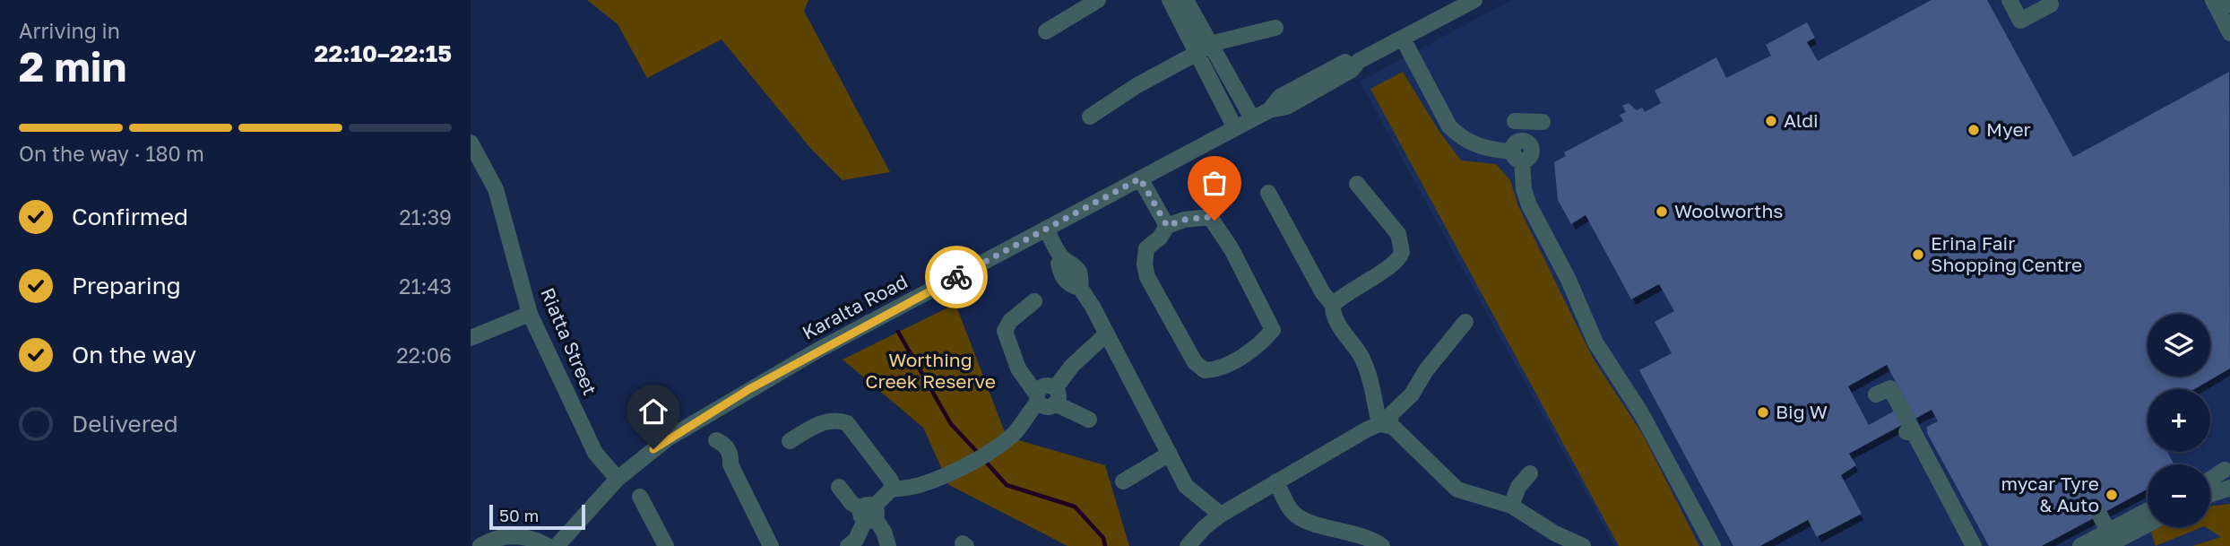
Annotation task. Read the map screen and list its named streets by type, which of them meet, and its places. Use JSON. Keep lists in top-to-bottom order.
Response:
{
  "streets": {
    "street": ["Karalta Road", "Riatta Street"]
  },
  "crossings": [
    ["Karalta Road", "Riatta Street"]
  ],
  "parks": ["Worthing Creek Reserve"],
  "places": [
    "Aldi",
    "Myer",
    "Woolworths",
    "Erina Fair Shopping Centre",
    "Big W",
    "mycar Tyre & Auto"
  ],
  "scale_bar": "50 m",
  "page": {
    "heading": ["2 min", "Arriving in", "22:10–22:15"],
    "bar": "On the way · 180 m",
    "list": [
      ["Confirmed", "21:39"],
      ["Preparing", "21:43"],
      ["On the way", "22:06"],
      "Delivered"
    ],
    "map_buttons": ["+", "−"],
    "scale": "50 m"
  }
}
